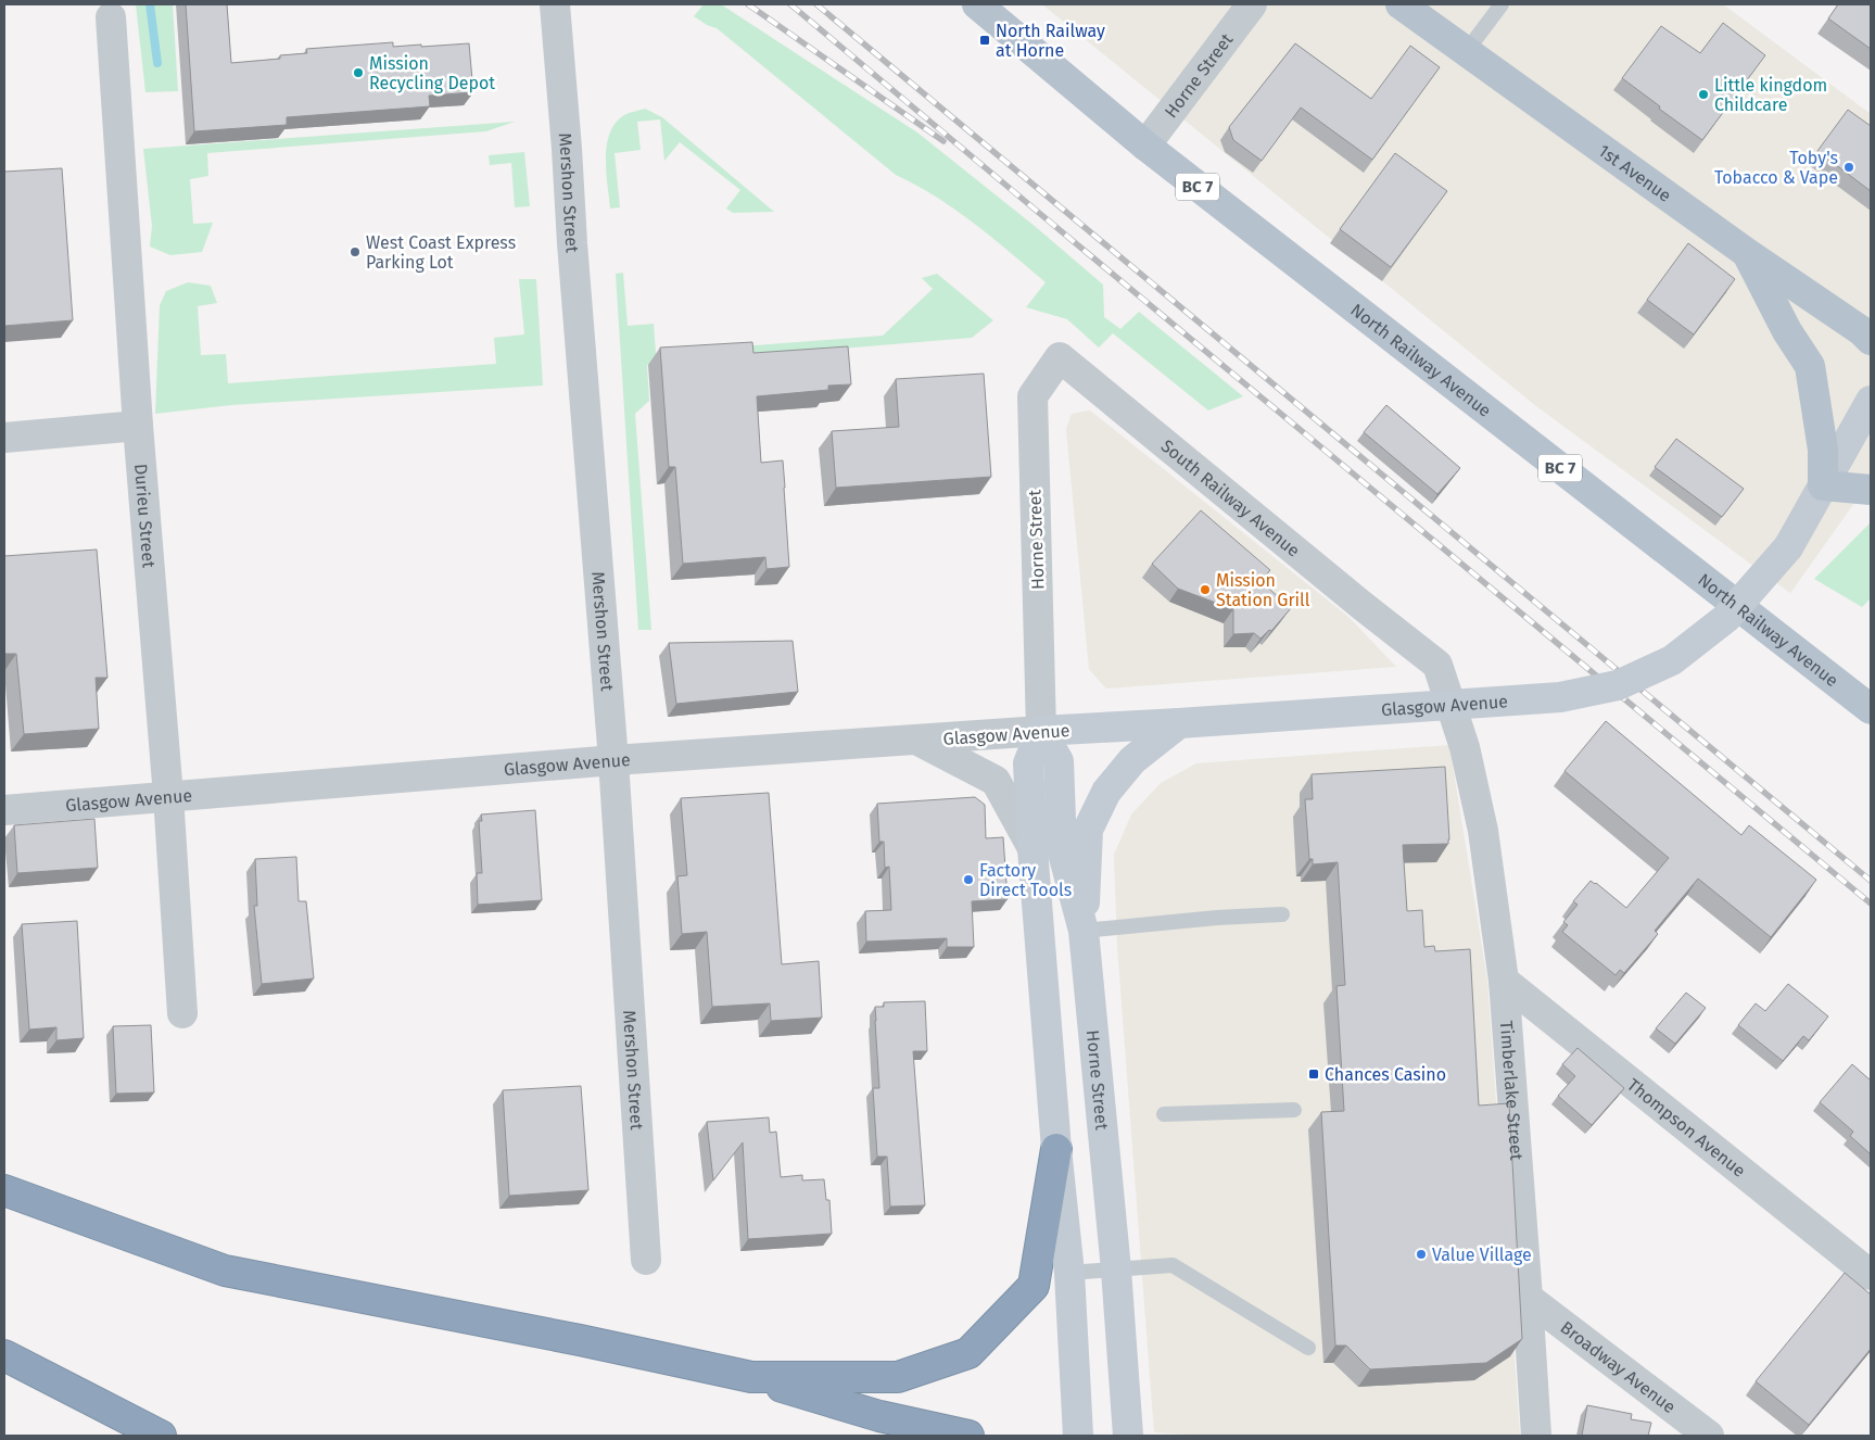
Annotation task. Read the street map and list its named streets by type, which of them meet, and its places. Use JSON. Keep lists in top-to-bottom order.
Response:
{
  "streets": {
    "main road": [
      "Horne Street",
      "1st Avenue",
      "BC 7",
      "North Railway Avenue",
      "Glasgow Avenue"
    ],
    "street": [
      "Mershon Street",
      "South Railway Avenue",
      "Durieu Street",
      "Timberlake Street",
      "Thompson Avenue",
      "Broadway Avenue"
    ]
  },
  "crossings": [
    ["Horne Street", "North Railway Avenue"],
    ["Horne Street", "South Railway Avenue"],
    ["Horne Street", "Glasgow Avenue"],
    ["Mershon Street", "Glasgow Avenue"],
    ["South Railway Avenue", "Timberlake Street"],
    ["Durieu Street", "Glasgow Avenue"],
    ["Timberlake Street", "Thompson Avenue"],
    ["Timberlake Street", "Broadway Avenue"]
  ],
  "places": {
    "transit": ["North Railway at Horne", "Chances Casino"],
    "other": [
      "Mission Recycling Depot",
      "Little kingdom Childcare",
      "Toby's Tobacco & Vape",
      "West Coast Express Parking Lot",
      "Mission Station Grill",
      "Factory Direct Tools",
      "Value Village"
    ]
  }
}
